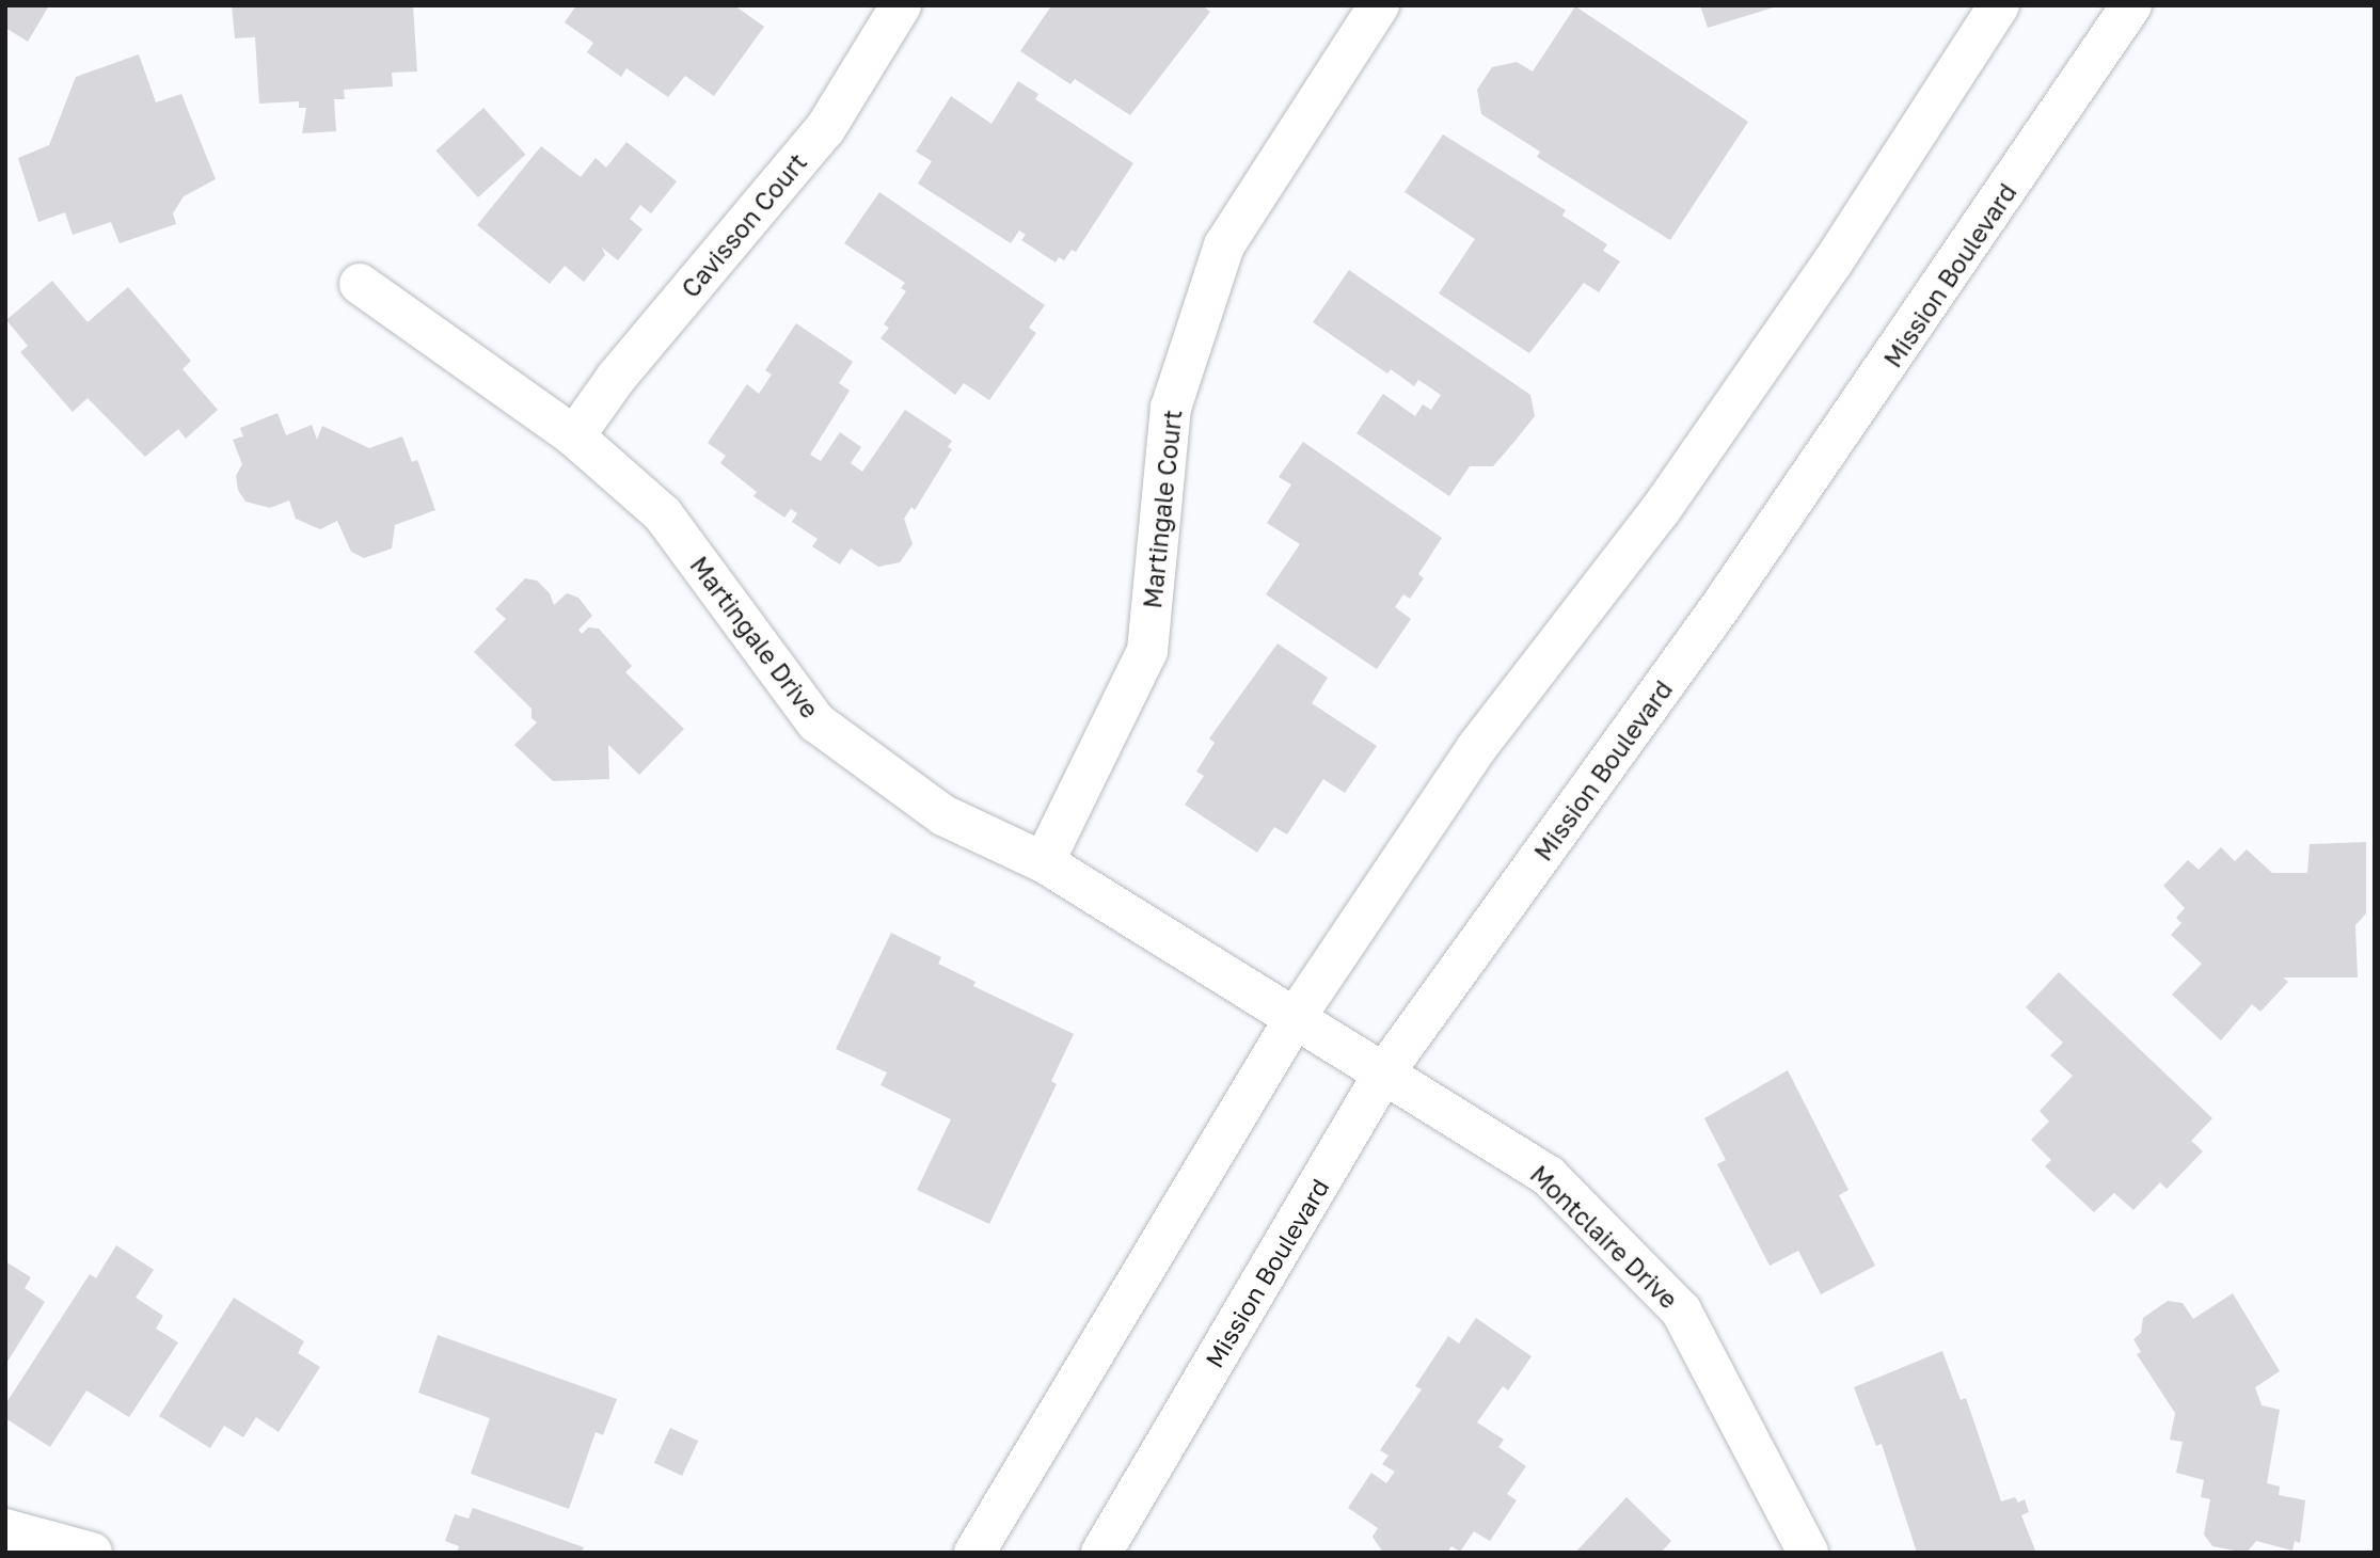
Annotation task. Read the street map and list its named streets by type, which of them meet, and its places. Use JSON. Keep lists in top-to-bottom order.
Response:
{
  "streets": {
    "main road": [
      "Cavisson Court",
      "Mission Boulevard",
      "Martingale Court",
      "Martingale Drive",
      "Montclaire Drive"
    ]
  },
  "crossings": [
    ["Cavisson Court", "Martingale Drive"],
    ["Mission Boulevard", "Montclaire Drive"],
    ["Martingale Court", "Martingale Drive"],
    ["Martingale Drive", "Montclaire Drive"]
  ]
}
